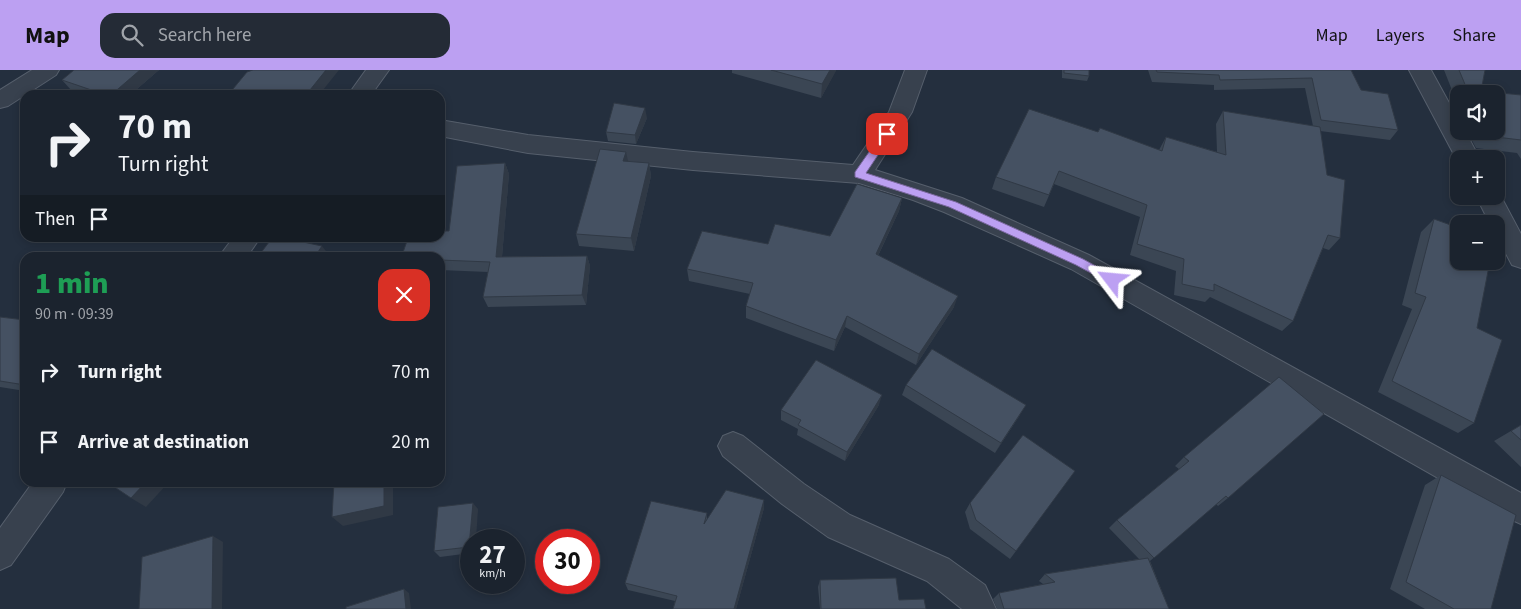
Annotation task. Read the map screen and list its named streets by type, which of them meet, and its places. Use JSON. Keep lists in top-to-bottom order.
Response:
{
  "page": {
    "header": "Map",
    "search": "Search here",
    "nav": ["Map", "Layers", "Share"],
    "map_buttons": ["+", "−"],
    "turn": ["70 m", "Turn right"],
    "then": "Then",
    "heading": ["1 min", "90 m · 09:39"],
    "list": [
      {
        "name": "Turn right",
        "value": "70 m"
      },
      {
        "name": "Arrive at destination",
        "value": "20 m"
      }
    ],
    "speed": "27 km/h",
    "limit": "30"
  }
}
